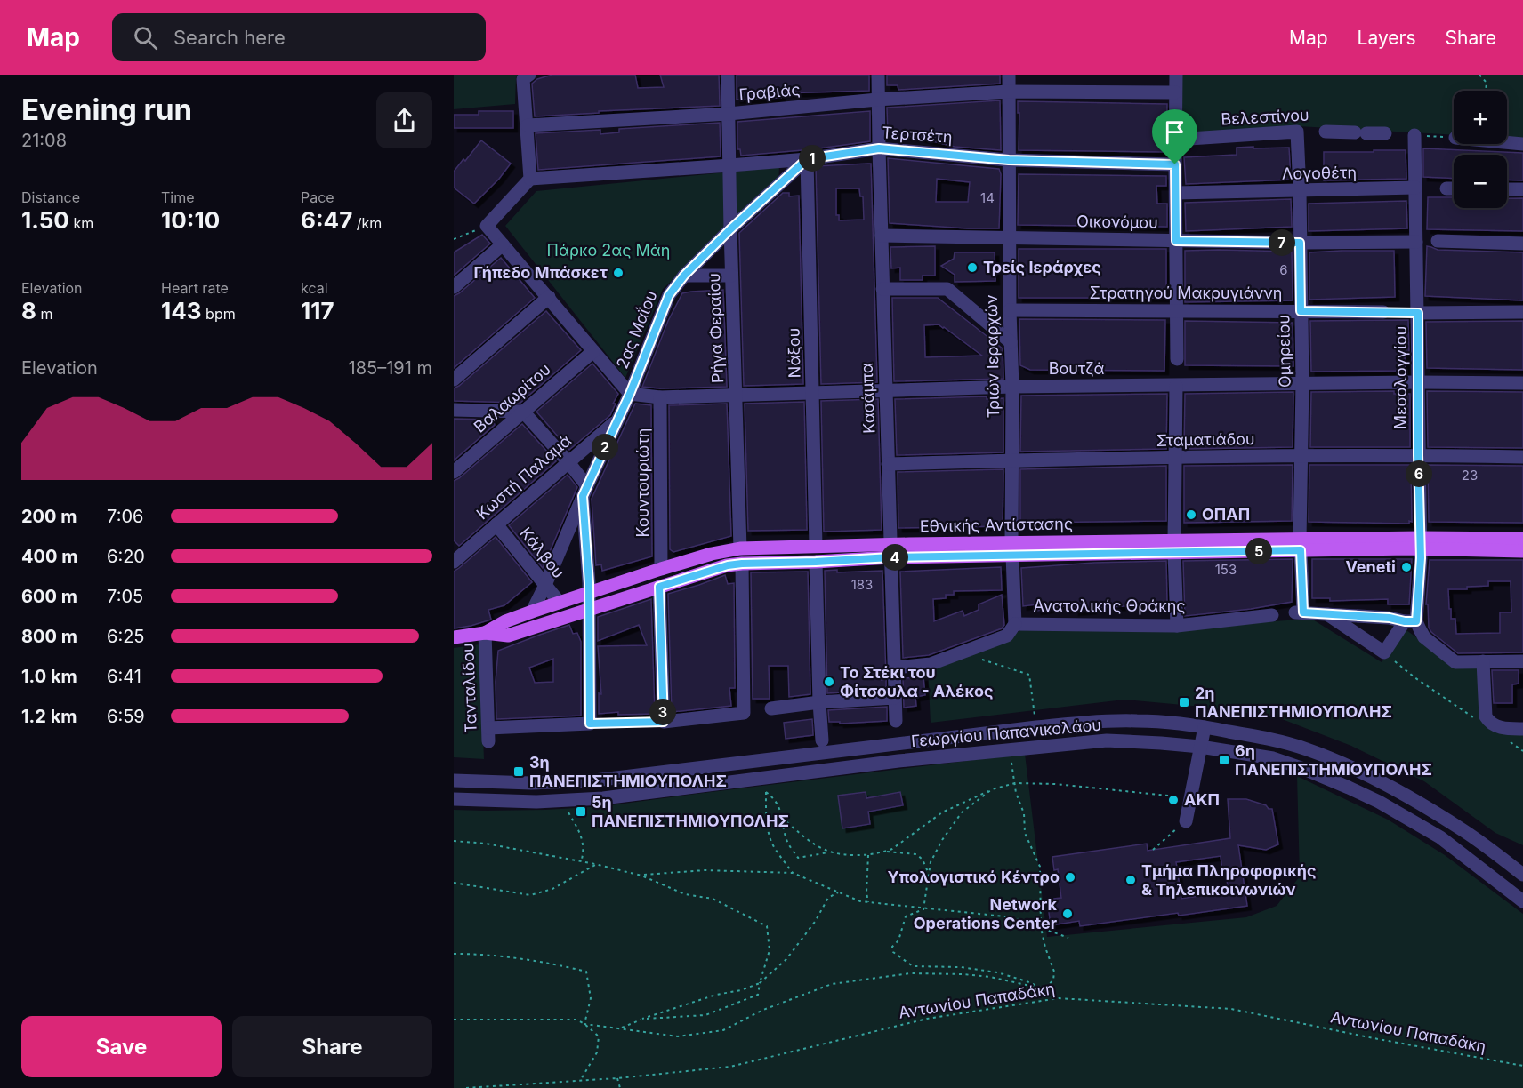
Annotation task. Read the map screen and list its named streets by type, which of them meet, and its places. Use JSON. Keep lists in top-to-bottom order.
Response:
{
  "streets": {
    "main road": ["Εθνικής Αντίστασης"],
    "street": [
      "Γραβιάς",
      "Βελεστίνου",
      "Τερτσέτη",
      "Λογοθέτη",
      "Οικονόμου",
      "Στρατηγού Μακρυγιάννη",
      "Ρήγα Φεραίου",
      "2ας Μαΐου",
      "Ομηρείου",
      "Νάξου",
      "Τριών Ιεραρχών",
      "Βουτζά",
      "Μεσολογγίου",
      "Βαλαωρίτου",
      "Κασάμπα",
      "Σταματιάδου",
      "Κωστή Παλαμά",
      "Κουντουριώτη",
      "Κάλβου",
      "Ανατολικής Θράκης",
      "Τανταλίδου",
      "Γεωργίου Παπανικολάου"
    ],
    "path": ["Αντωνίου Παπαδάκη"]
  },
  "crossings": [
    ["Γραβιάς", "Ρήγα Φεραίου"],
    ["Γραβιάς", "Τριών Ιεραρχών"],
    ["Γραβιάς", "Κασάμπα"],
    ["Βελεστίνου", "Ομηρείου"],
    ["Τερτσέτη", "Ρήγα Φεραίου"],
    ["Τερτσέτη", "2ας Μαΐου"],
    ["Τερτσέτη", "Νάξου"],
    ["Τερτσέτη", "Τριών Ιεραρχών"],
    ["Τερτσέτη", "Κασάμπα"],
    ["Λογοθέτη", "Ομηρείου"],
    ["Λογοθέτη", "Μεσολογγίου"],
    ["Οικονόμου", "Ομηρείου"],
    ["Οικονόμου", "Τριών Ιεραρχών"],
    ["Οικονόμου", "Μεσολογγίου"],
    ["Οικονόμου", "Κασάμπα"],
    ["Στρατηγού Μακρυγιάννη", "Ομηρείου"],
    ["Στρατηγού Μακρυγιάννη", "Τριών Ιεραρχών"],
    ["Ρήγα Φεραίου", "2ας Μαΐου"],
    ["Ρήγα Φεραίου", "Βουτζά"],
    ["Ρήγα Φεραίου", "Εθνικής Αντίστασης"],
    ["2ας Μαΐου", "Νάξου"],
    ["2ας Μαΐου", "Βουτζά"],
    ["2ας Μαΐου", "Κωστή Παλαμά"],
    ["2ας Μαΐου", "Εθνικής Αντίστασης"],
    ["2ας Μαΐου", "Κάλβου"],
    ["2ας Μαΐου", "Τανταλίδου"],
    ["Ομηρείου", "Βουτζά"],
    ["Ομηρείου", "Σταματιάδου"],
    ["Ομηρείου", "Εθνικής Αντίστασης"],
    ["Νάξου", "Βουτζά"],
    ["Νάξου", "Εθνικής Αντίστασης"],
    ["Τριών Ιεραρχών", "Βουτζά"],
    ["Τριών Ιεραρχών", "Σταματιάδου"],
    ["Τριών Ιεραρχών", "Εθνικής Αντίστασης"],
    ["Τριών Ιεραρχών", "Ανατολικής Θράκης"],
    ["Βουτζά", "Μεσολογγίου"],
    ["Βουτζά", "Κασάμπα"],
    ["Βουτζά", "Κουντουριώτη"],
    ["Μεσολογγίου", "Σταματιάδου"],
    ["Μεσολογγίου", "Εθνικής Αντίστασης"],
    ["Κασάμπα", "Σταματιάδου"],
    ["Κασάμπα", "Εθνικής Αντίστασης"],
    ["Κασάμπα", "Ανατολικής Θράκης"],
    ["Κωστή Παλαμά", "Κάλβου"],
    ["Κουντουριώτη", "Εθνικής Αντίστασης"],
    ["Εθνικής Αντίστασης", "Κάλβου"],
    ["Εθνικής Αντίστασης", "Τανταλίδου"]
  ],
  "parks": ["Πάρκο 2ας Μάη"],
  "places": {
    "other": [
      "Τρείς Ιεράρχες",
      "Γήπεδο Μπάσκετ",
      "ΟΠΑΠ",
      "Veneti",
      "Το Στέκι του Φίτσουλα - Αλέκος",
      "ΑΚΠ",
      "Υπολογιστικό Κέντρο",
      "Τμήμα Πληροφορικής & Τηλεπικοινωνιών",
      "Network Operations Center"
    ],
    "transit": [
      "2η ΠΑΝΕΠΙΣΤΗΜΙΟΥΠΟΛΗΣ",
      "6η ΠΑΝΕΠΙΣΤΗΜΙΟΥΠΟΛΗΣ",
      "3η ΠΑΝΕΠΙΣΤΗΜΙΟΥΠΟΛΗΣ",
      "5η ΠΑΝΕΠΙΣΤΗΜΙΟΥΠΟΛΗΣ"
    ]
  },
  "house_numbers": [
    "14",
    "6",
    "23",
    "153",
    "183"
  ],
  "page": {
    "header": "Map",
    "search": "Search here",
    "nav": ["Map", "Layers", "Share"],
    "heading": ["Evening run", "21:08"],
    "map_buttons": ["+", "−"],
    "pins": [
      "1",
      "7",
      "2",
      "6",
      "5",
      "4",
      "3"
    ],
    "stats": [
      ["Distance", "1.50 km"],
      ["Time", "10:10"],
      ["Pace", "6:47 /km"],
      ["Elevation", "8 m"],
      ["Heart rate", "143 bpm"],
      ["kcal", "117"]
    ],
    "chart": ["Elevation", "185–191 m"],
    "list": [
      {
        "name": "200 m",
        "note": "7:06"
      },
      {
        "name": "400 m",
        "note": "6:20"
      },
      {
        "name": "600 m",
        "note": "7:05"
      },
      {
        "name": "800 m",
        "note": "6:25"
      },
      {
        "name": "1.0 km",
        "note": "6:41"
      },
      {
        "name": "1.2 km",
        "note": "6:59"
      }
    ],
    "buttons": ["Save", "Share"]
  }
}
